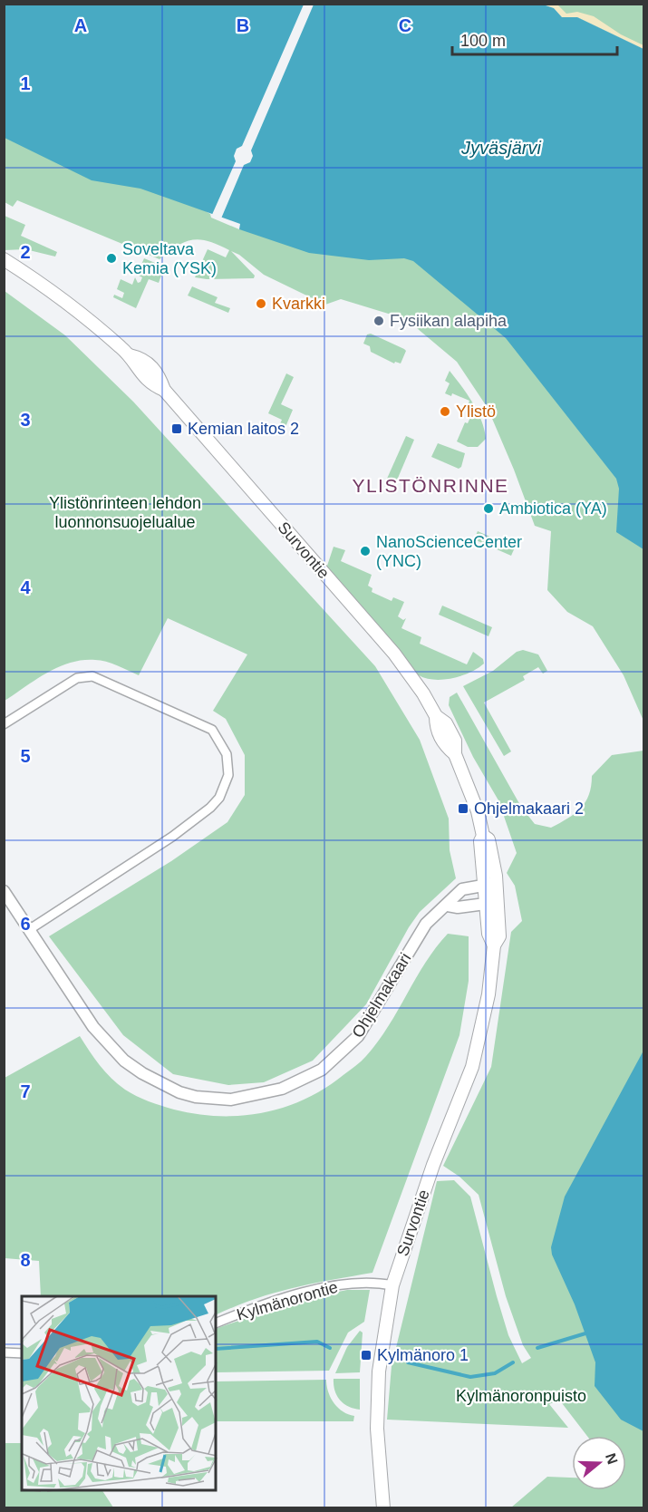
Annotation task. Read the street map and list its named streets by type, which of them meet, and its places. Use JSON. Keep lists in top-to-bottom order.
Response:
{
  "streets": {
    "main road": ["Survontie"],
    "street": ["Ohjelmakaari", "Kylmänorontie"]
  },
  "crossings": [
    ["Survontie", "Ohjelmakaari"],
    ["Survontie", "Kylmänorontie"]
  ],
  "districts": ["YLISTÖNRINNE"],
  "water": ["Jyväsjärvi"],
  "parks": ["Ylistönrinteen lehdon luonnonsuojelualue", "Kylmänoronpuisto"],
  "places": {
    "other": [
      "Soveltava Kemia (YSK)",
      "Kvarkki",
      "Fysiikan alapiha",
      "Ylistö",
      "Ambiotica (YA)",
      "NanoScienceCenter (YNC)"
    ],
    "transit": ["Kemian laitos 2", "Ohjelmakaari 2", "Kylmänoro 1"]
  },
  "scale_bar": "100 m",
  "north": "right",
  "grid": {
    "columns": ["A", "B", "C"],
    "rows": [
      "1",
      "2",
      "3",
      "4",
      "5",
      "6",
      "7",
      "8"
    ]
  }
}
